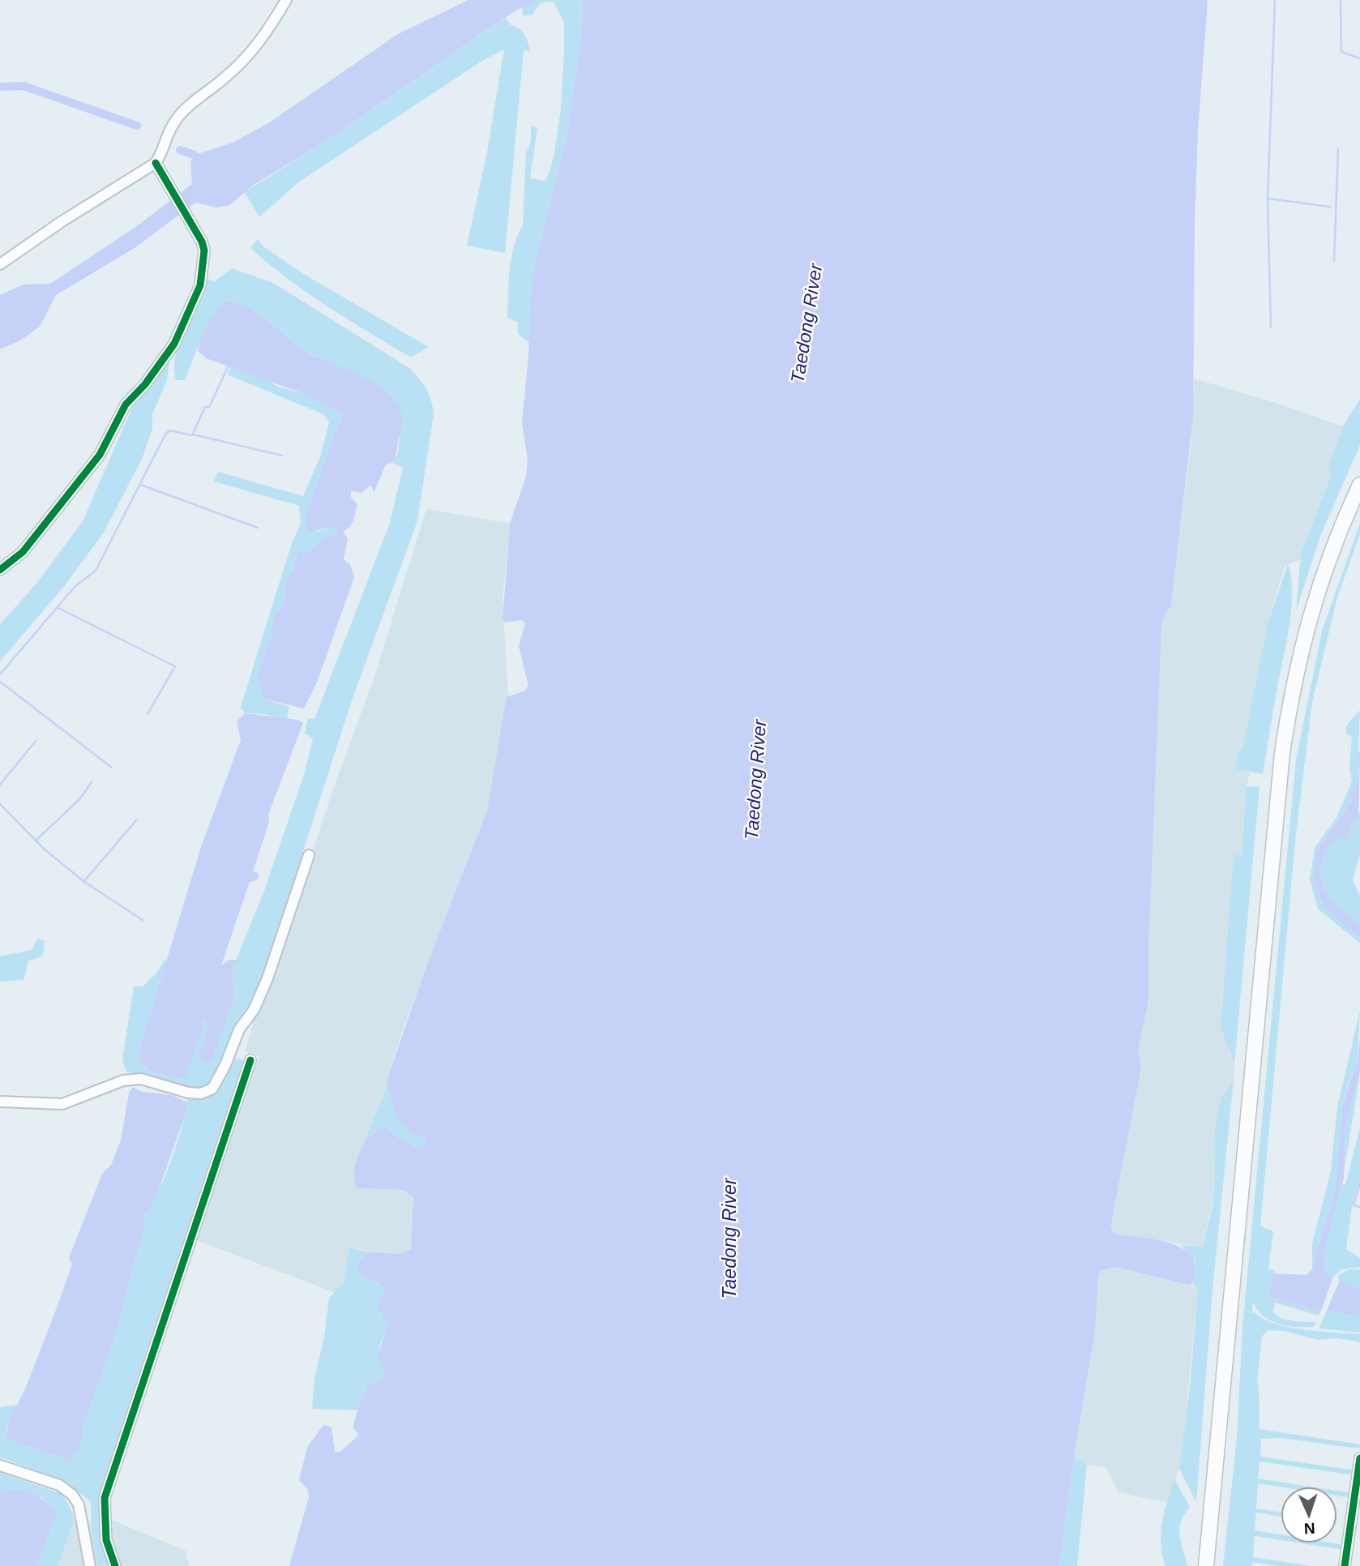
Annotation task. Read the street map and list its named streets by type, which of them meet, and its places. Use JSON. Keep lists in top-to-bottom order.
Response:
{
  "water": ["Taedong River"],
  "north": "bottom"
}
